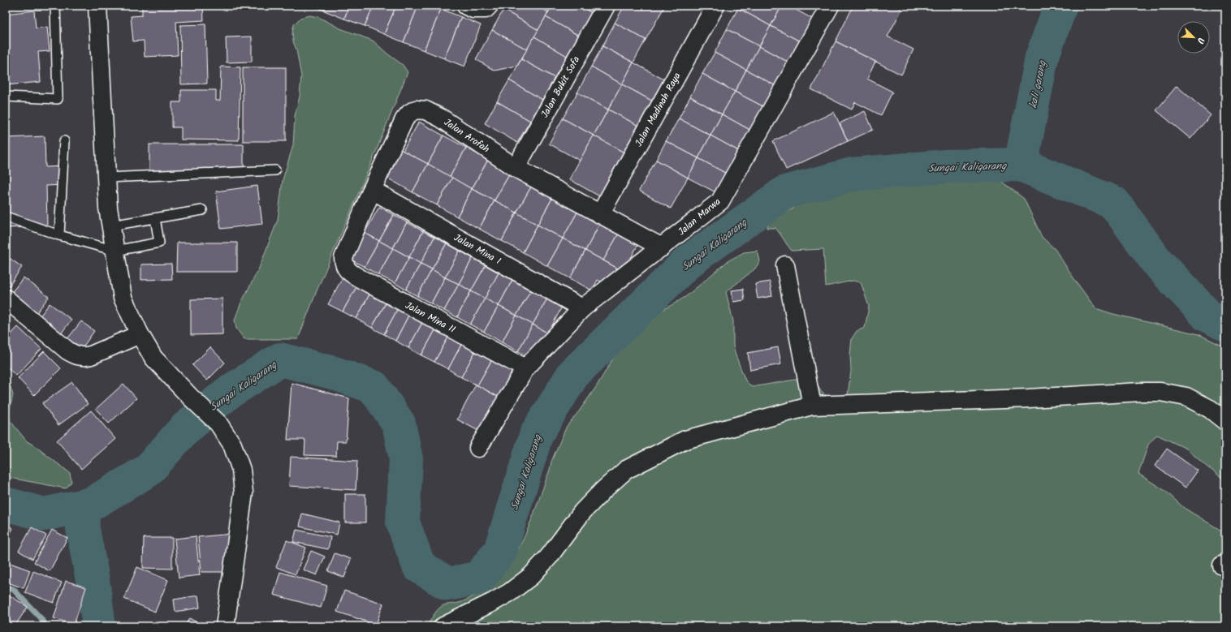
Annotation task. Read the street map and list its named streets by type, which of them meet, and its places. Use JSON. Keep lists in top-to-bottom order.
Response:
{
  "streets": {
    "street": [
      "Jalan Bukit Sofa",
      "Jalan Madinah Raya",
      "Jalan Arofah",
      "Jalan Marwa",
      "Jalan Mina I",
      "Jalan Mina II"
    ]
  },
  "crossings": [
    ["Jalan Bukit Sofa", "Jalan Arofah"],
    ["Jalan Madinah Raya", "Jalan Arofah"],
    ["Jalan Arofah", "Jalan Marwa"],
    ["Jalan Arofah", "Jalan Mina I"],
    ["Jalan Arofah", "Jalan Mina II"],
    ["Jalan Marwa", "Jalan Mina I"],
    ["Jalan Marwa", "Jalan Mina II"]
  ],
  "water": ["kali garang", "Sungai Kaligarang"],
  "north": "bottom right"
}
